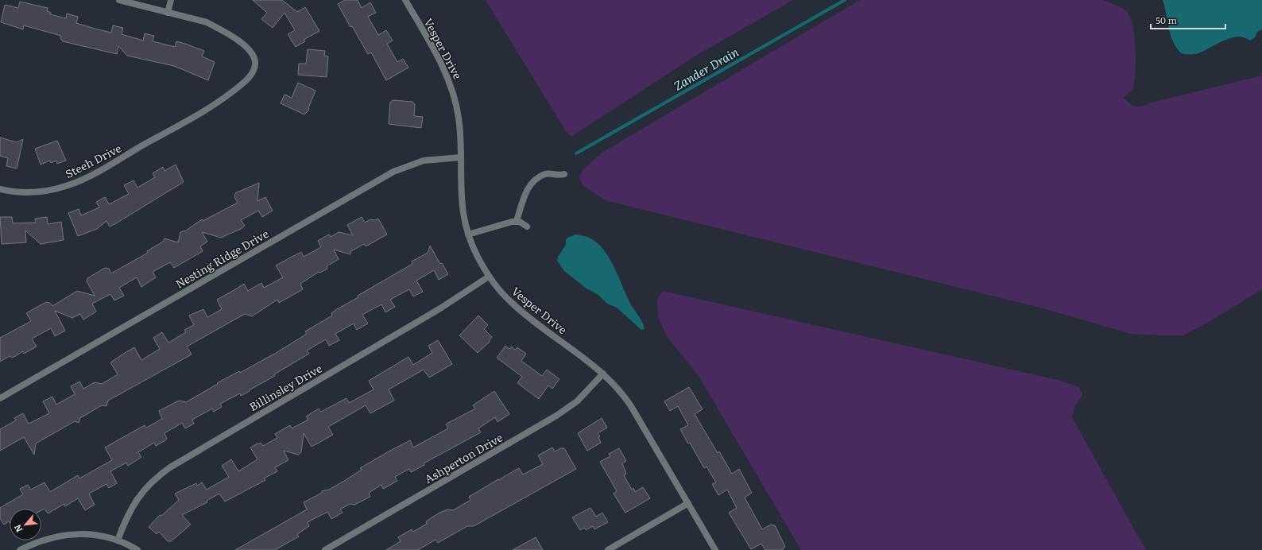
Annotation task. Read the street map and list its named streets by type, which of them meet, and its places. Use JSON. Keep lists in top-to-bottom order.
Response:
{
  "streets": {
    "street": [
      "Vesper Drive",
      "Steeh Drive",
      "Nesting Ridge Drive",
      "Billinsley Drive",
      "Ashperton Drive"
    ]
  },
  "crossings": [
    ["Vesper Drive", "Nesting Ridge Drive"],
    ["Vesper Drive", "Billinsley Drive"],
    ["Vesper Drive", "Ashperton Drive"]
  ],
  "water": ["Zander Drain"],
  "scale_bar": "50 m",
  "north": "bottom left"
}
